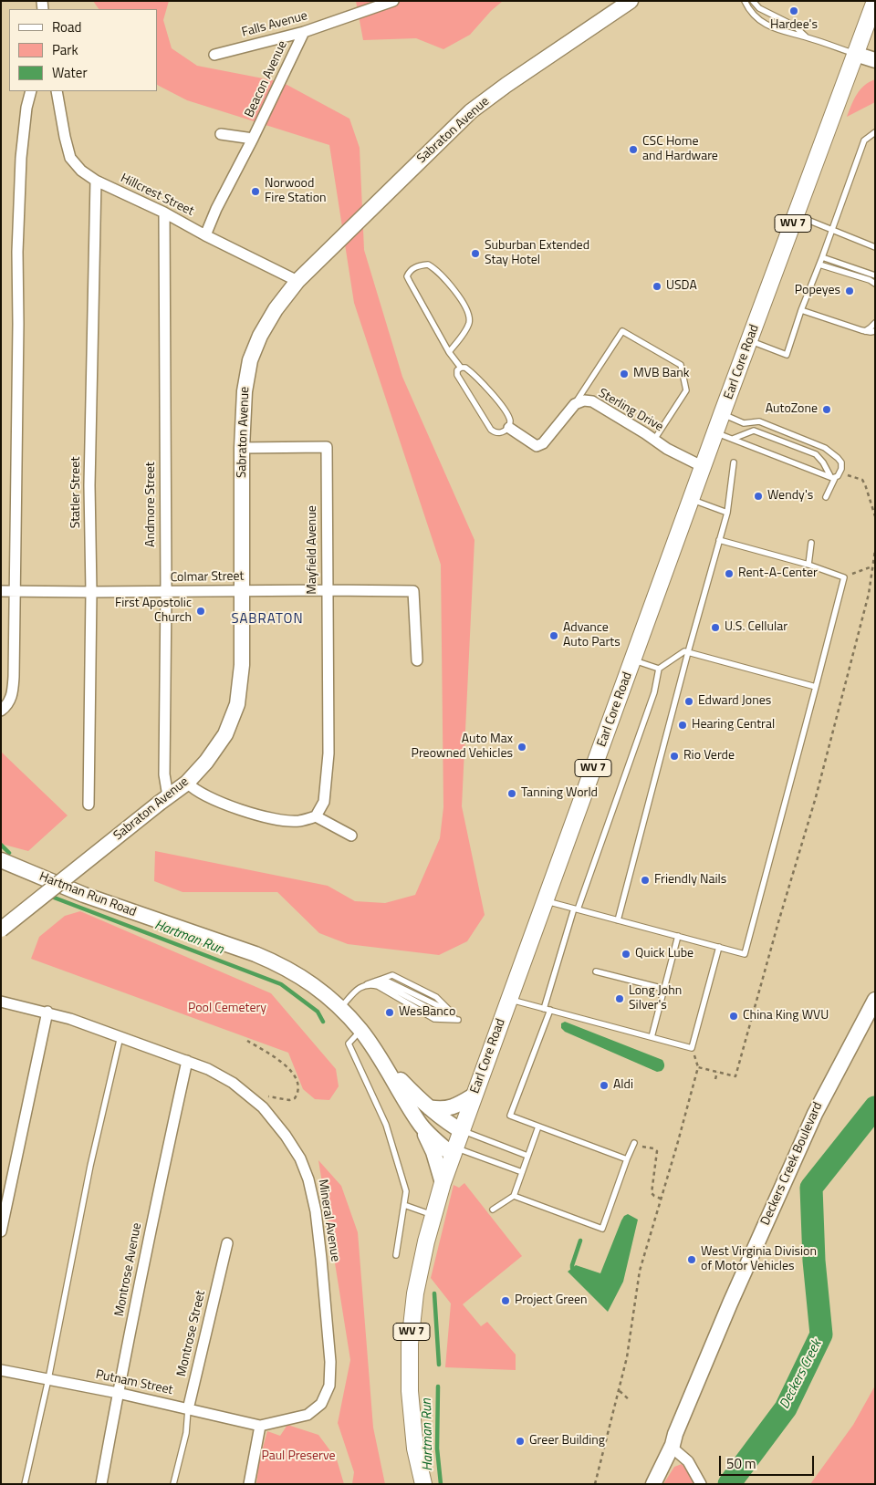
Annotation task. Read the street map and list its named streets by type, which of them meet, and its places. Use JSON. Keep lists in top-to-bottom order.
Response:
{
  "streets": {
    "main road": ["WV 7", "Earl Core Road"],
    "street": [
      "Falls Avenue",
      "Beacon Avenue",
      "Sabraton Avenue",
      "Hillcrest Street",
      "Sterling Drive",
      "Statler Street",
      "Andmore Street",
      "Mayfield Avenue",
      "Colmar Street",
      "Hartman Run Road",
      "Deckers Creek Boulevard",
      "Mineral Avenue",
      "Montrose Avenue",
      "Montrose Street",
      "Putnam Street"
    ]
  },
  "crossings": [
    ["Falls Avenue", "Beacon Avenue"],
    ["Beacon Avenue", "Hillcrest Street"],
    ["Sabraton Avenue", "Hillcrest Street"],
    ["Sabraton Avenue", "Andmore Street"],
    ["Sabraton Avenue", "Mayfield Avenue"],
    ["Sabraton Avenue", "Colmar Street"],
    ["Hillcrest Street", "Statler Street"],
    ["Hillcrest Street", "Andmore Street"],
    ["Earl Core Road", "Sterling Drive"],
    ["Earl Core Road", "Hartman Run Road"],
    ["Statler Street", "Colmar Street"],
    ["Andmore Street", "Colmar Street"],
    ["Mayfield Avenue", "Colmar Street"],
    ["Mineral Avenue", "Montrose Avenue"],
    ["Mineral Avenue", "Putnam Street"],
    ["Montrose Avenue", "Putnam Street"],
    ["Montrose Street", "Putnam Street"]
  ],
  "districts": ["SABRATON"],
  "water": ["Hartman Run", "Deckers Creek"],
  "parks": ["Pool Cemetery", "Paul Preserve"],
  "places": [
    "Hardee's",
    "CSC Home and Hardware",
    "Norwood Fire Station",
    "Suburban Extended Stay Hotel",
    "USDA",
    "Popeyes",
    "MVB Bank",
    "AutoZone",
    "Wendy's",
    "Rent-A-Center",
    "First Apostolic Church",
    "U.S. Cellular",
    "Advance Auto Parts",
    "Edward Jones",
    "Hearing Central",
    "Auto Max Preowned Vehicles",
    "Rio Verde",
    "Tanning World",
    "Friendly Nails",
    "Quick Lube",
    "Long John Silver's",
    "WesBanco",
    "China King WVU",
    "Aldi",
    "West Virginia Division of Motor Vehicles",
    "Project Green",
    "Greer Building"
  ],
  "legend": ["Road", "Park", "Water"],
  "scale_bar": "50 m"
}
